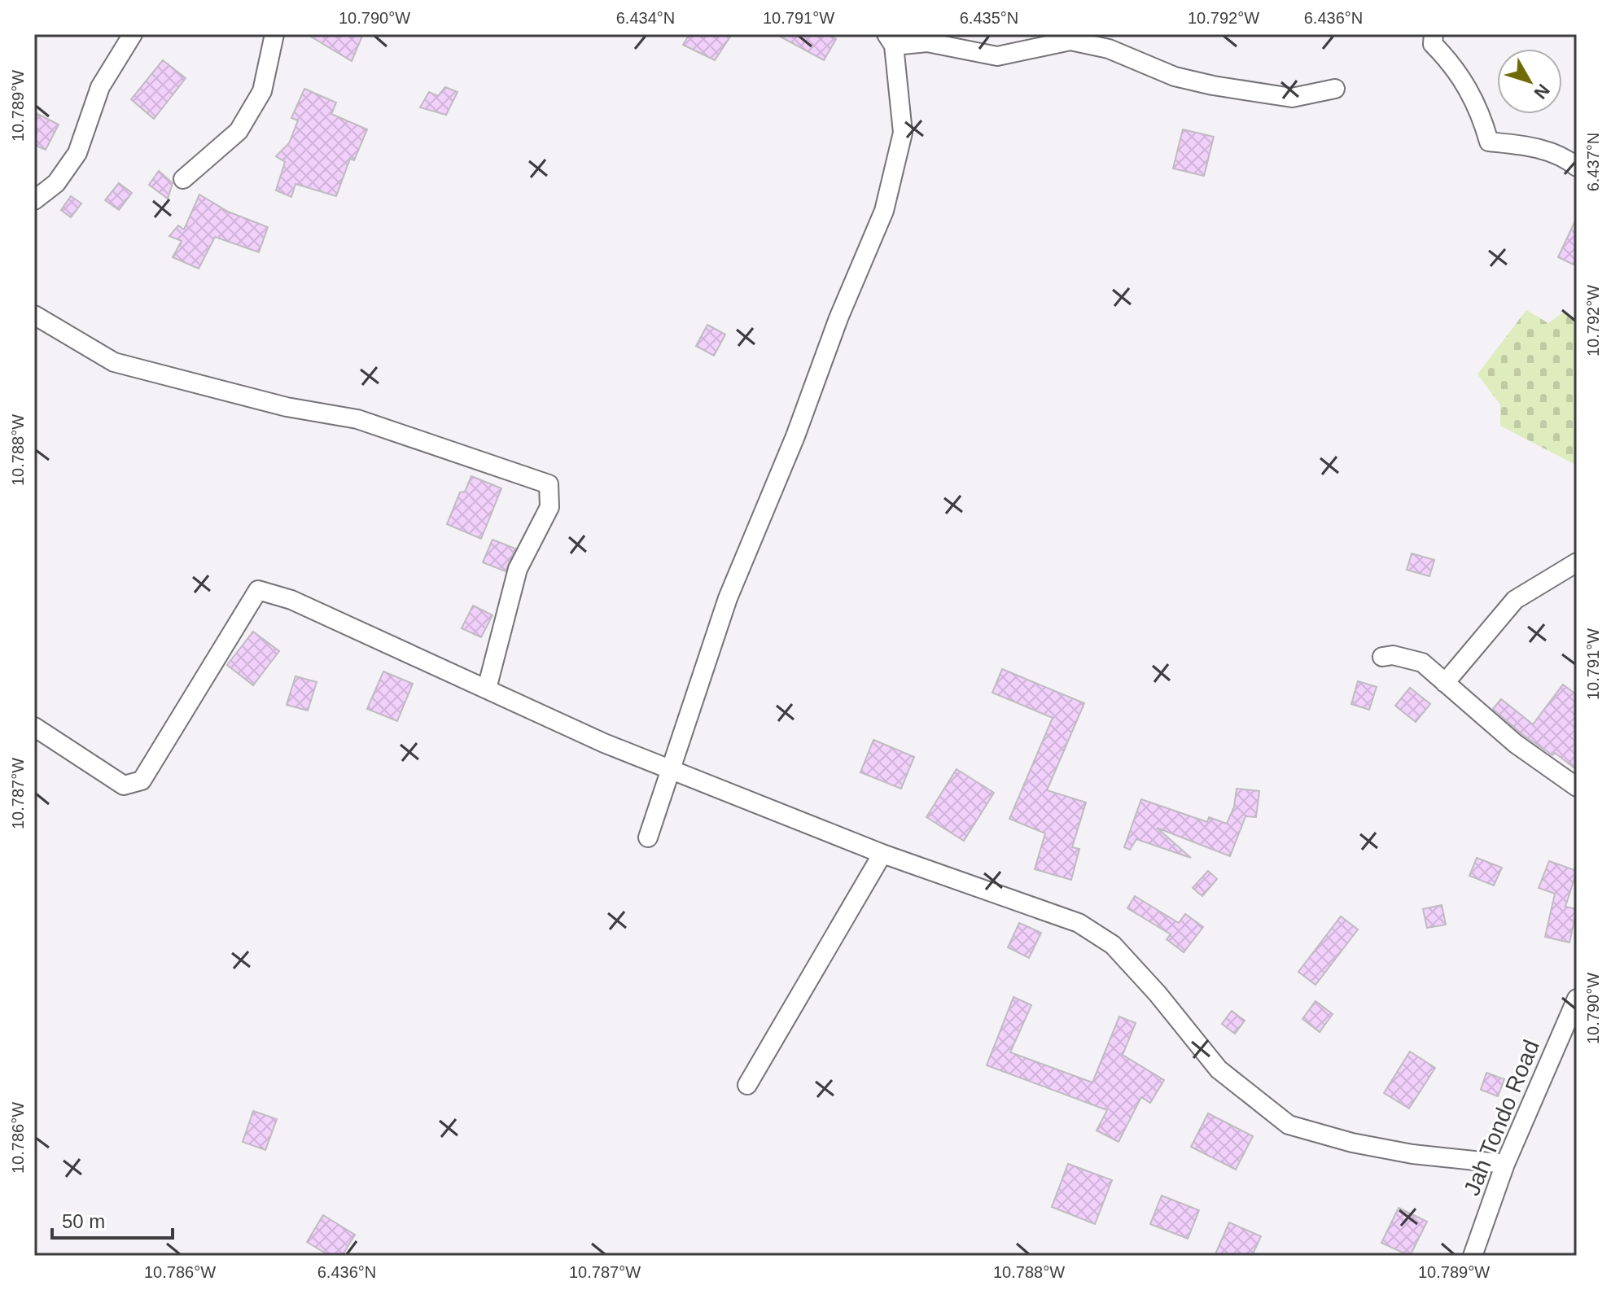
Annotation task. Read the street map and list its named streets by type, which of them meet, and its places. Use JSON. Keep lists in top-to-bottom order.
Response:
{
  "streets": {
    "street": ["Jah Tondo Road"]
  },
  "scale_bar": "50 m",
  "north": "bottom right",
  "coordinates": [
    "10.790°W",
    "6.434°N",
    "10.791°W",
    "6.435°N",
    "10.792°W",
    "6.436°N",
    "10.789°W",
    "6.437°N",
    "10.788°W",
    "10.787°W",
    "10.786°W"
  ]
}
